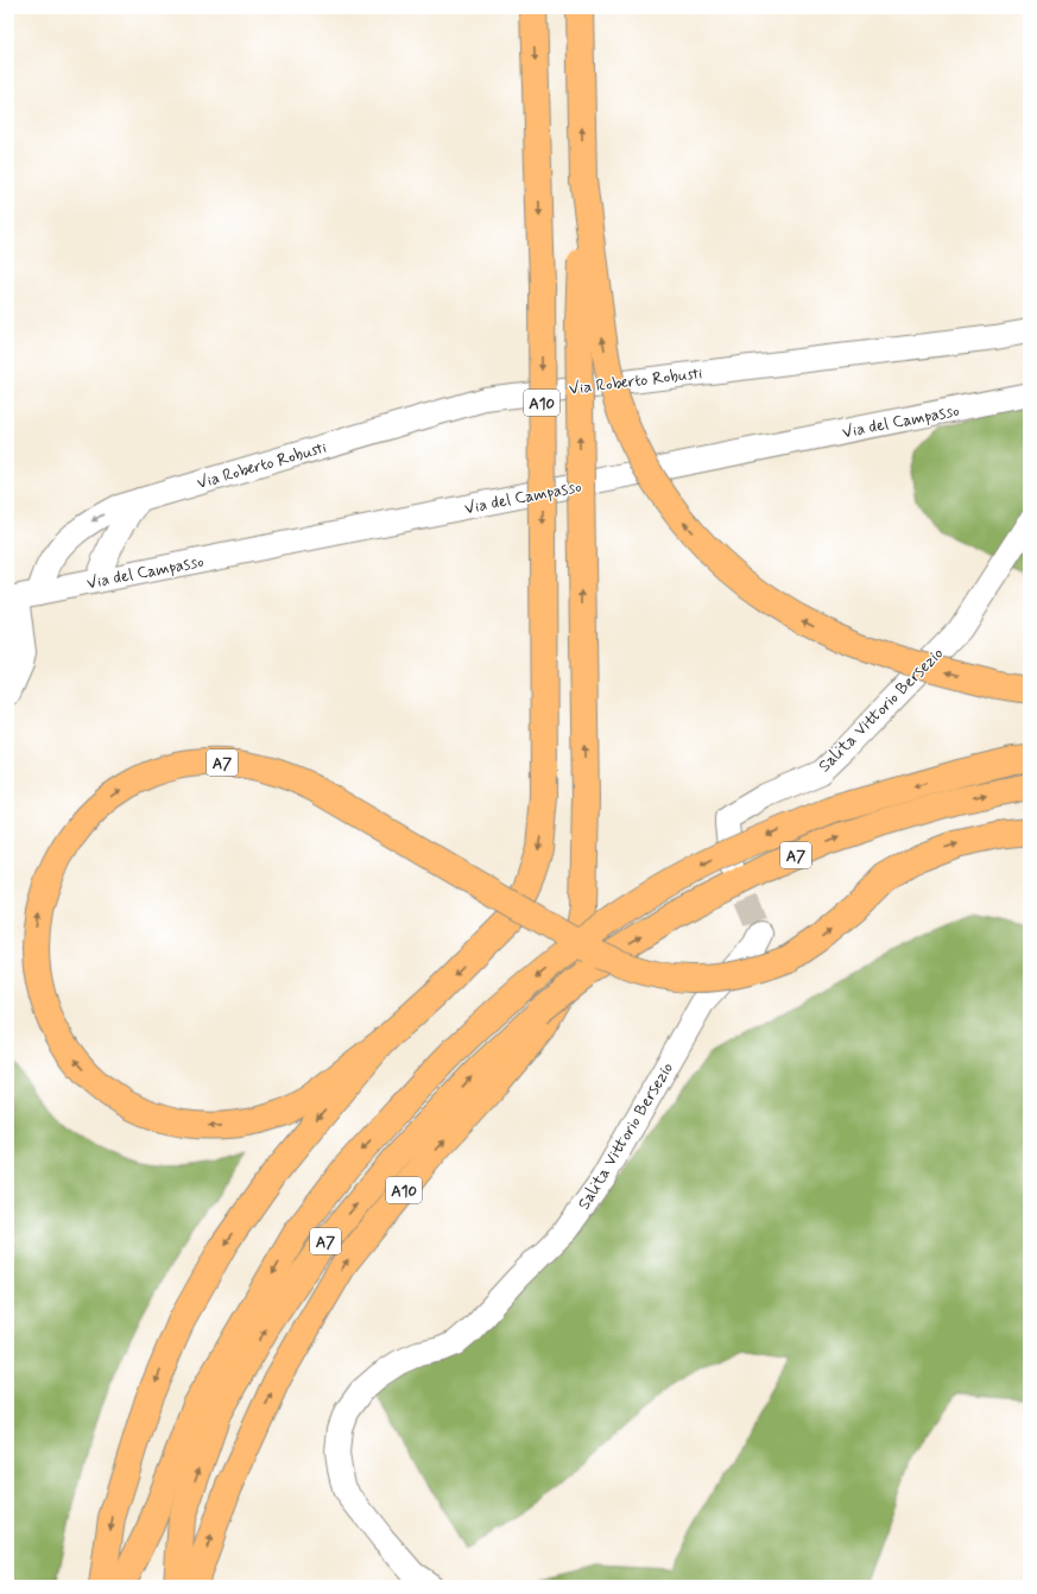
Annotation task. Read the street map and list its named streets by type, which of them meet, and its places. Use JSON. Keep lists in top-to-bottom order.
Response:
{
  "streets": {
    "highway": ["A10", "A7"],
    "street": ["Via Roberto Robusti", "Via del Campasso", "Salita Vittorio Bersezio"]
  },
  "crossings": [
    ["Via Roberto Robusti", "Via del Campasso"],
    ["A10", "A7"]
  ]
}
